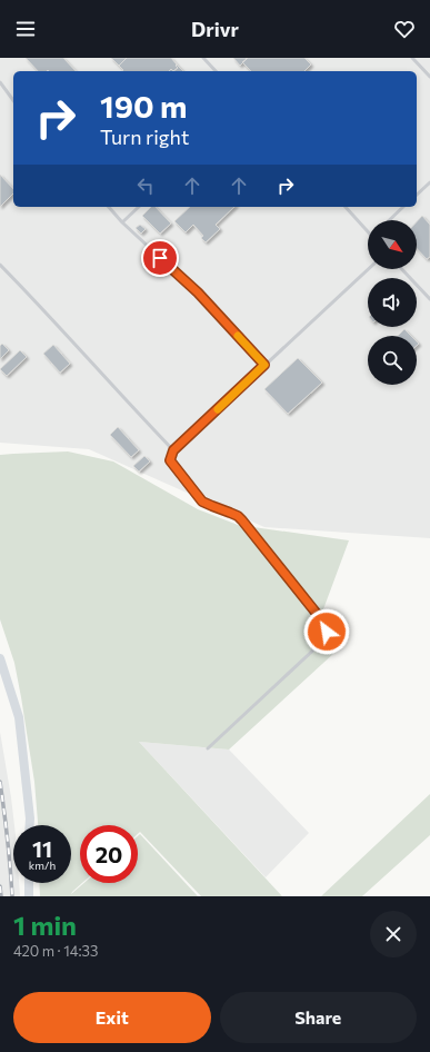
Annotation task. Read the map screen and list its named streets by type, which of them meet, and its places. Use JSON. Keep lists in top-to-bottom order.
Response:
{
  "north": "bottom right",
  "page": {
    "header": "Drivr",
    "turn": ["190 m", "Turn right"],
    "speed": "11 km/h",
    "limit": "20",
    "heading": ["1 min", "420 m · 14:33"],
    "buttons": ["Exit", "Share"]
  }
}
